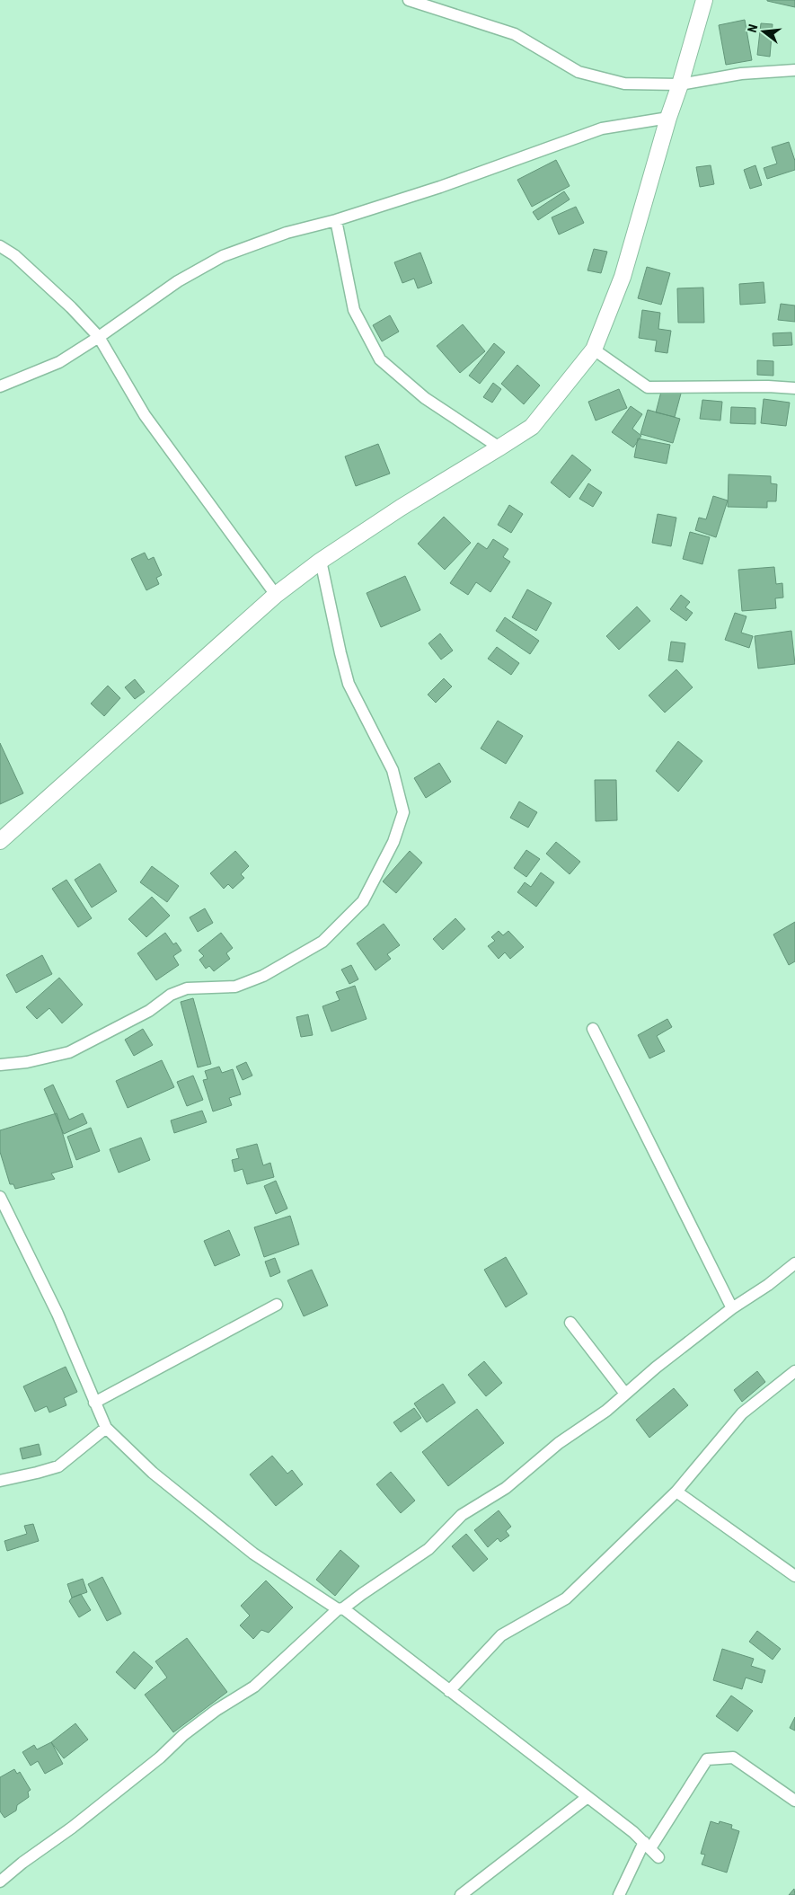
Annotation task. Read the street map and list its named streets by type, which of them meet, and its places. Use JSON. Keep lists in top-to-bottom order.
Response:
{
  "north": "left"
}
